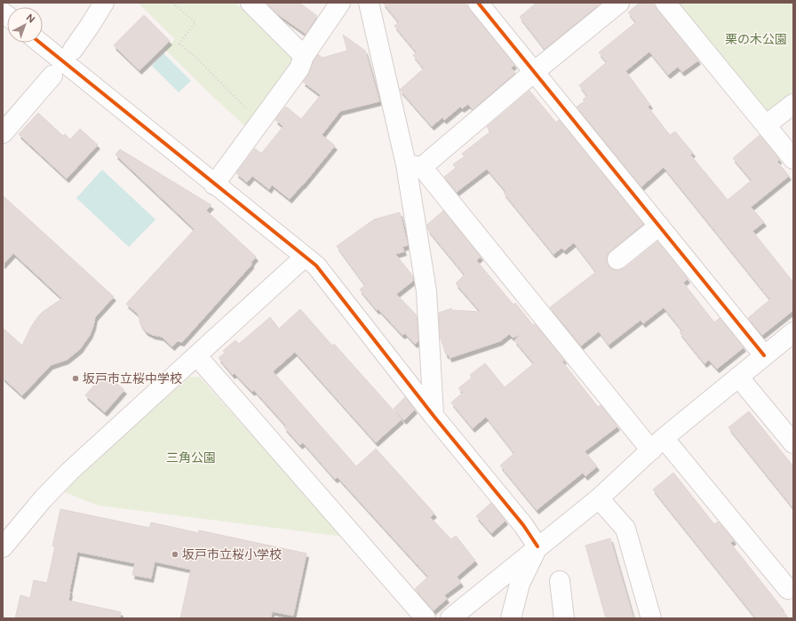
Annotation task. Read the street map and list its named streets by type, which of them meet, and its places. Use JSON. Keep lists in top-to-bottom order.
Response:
{
  "parks": ["栗の木公園", "三角公園"],
  "places": ["坂戸市立桜中学校", "坂戸市立桜小学校"],
  "north": "top right"
}
